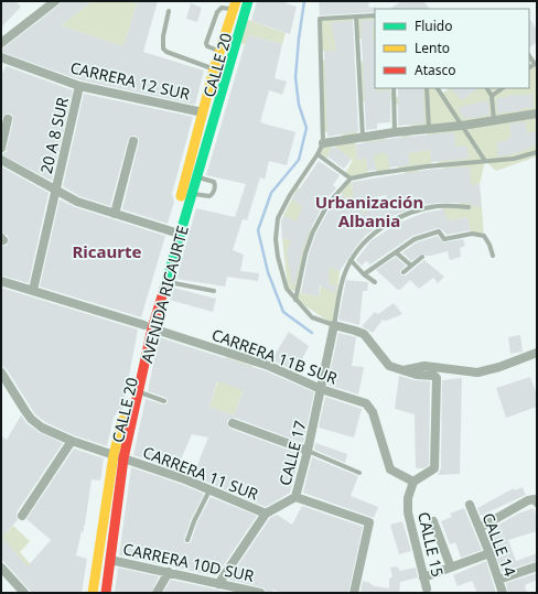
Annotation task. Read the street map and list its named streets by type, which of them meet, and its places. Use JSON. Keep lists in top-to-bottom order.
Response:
{
  "streets": {
    "main road": ["CALLE 20", "AVENIDA RICAURTE"],
    "street": [
      "CARRERA 12 SUR",
      "20 A 8 SUR",
      "CARRERA 11B SUR",
      "CALLE 17",
      "CARRERA 11 SUR",
      "CALLE 15",
      "CALLE 14",
      "CARRERA 10D SUR"
    ]
  },
  "crossings": [
    ["CALLE 20", "CARRERA 12 SUR"],
    ["CALLE 20", "AVENIDA RICAURTE"],
    ["CALLE 20", "CARRERA 11B SUR"],
    ["CALLE 20", "CARRERA 11 SUR"],
    ["CARRERA 12 SUR", "20 A 8 SUR"],
    ["20 A 8 SUR", "CARRERA 11B SUR"],
    ["AVENIDA RICAURTE", "CARRERA 11B SUR"],
    ["AVENIDA RICAURTE", "CARRERA 11 SUR"],
    ["AVENIDA RICAURTE", "CARRERA 10D SUR"],
    ["CARRERA 11B SUR", "CALLE 17"],
    ["CARRERA 11B SUR", "CALLE 15"],
    ["CALLE 17", "CARRERA 11 SUR"],
    ["CALLE 17", "CARRERA 10D SUR"]
  ],
  "districts": ["Urbanización Albania", "Ricaurte"],
  "legend": ["Fluido", "Lento", "Atasco"]
}
